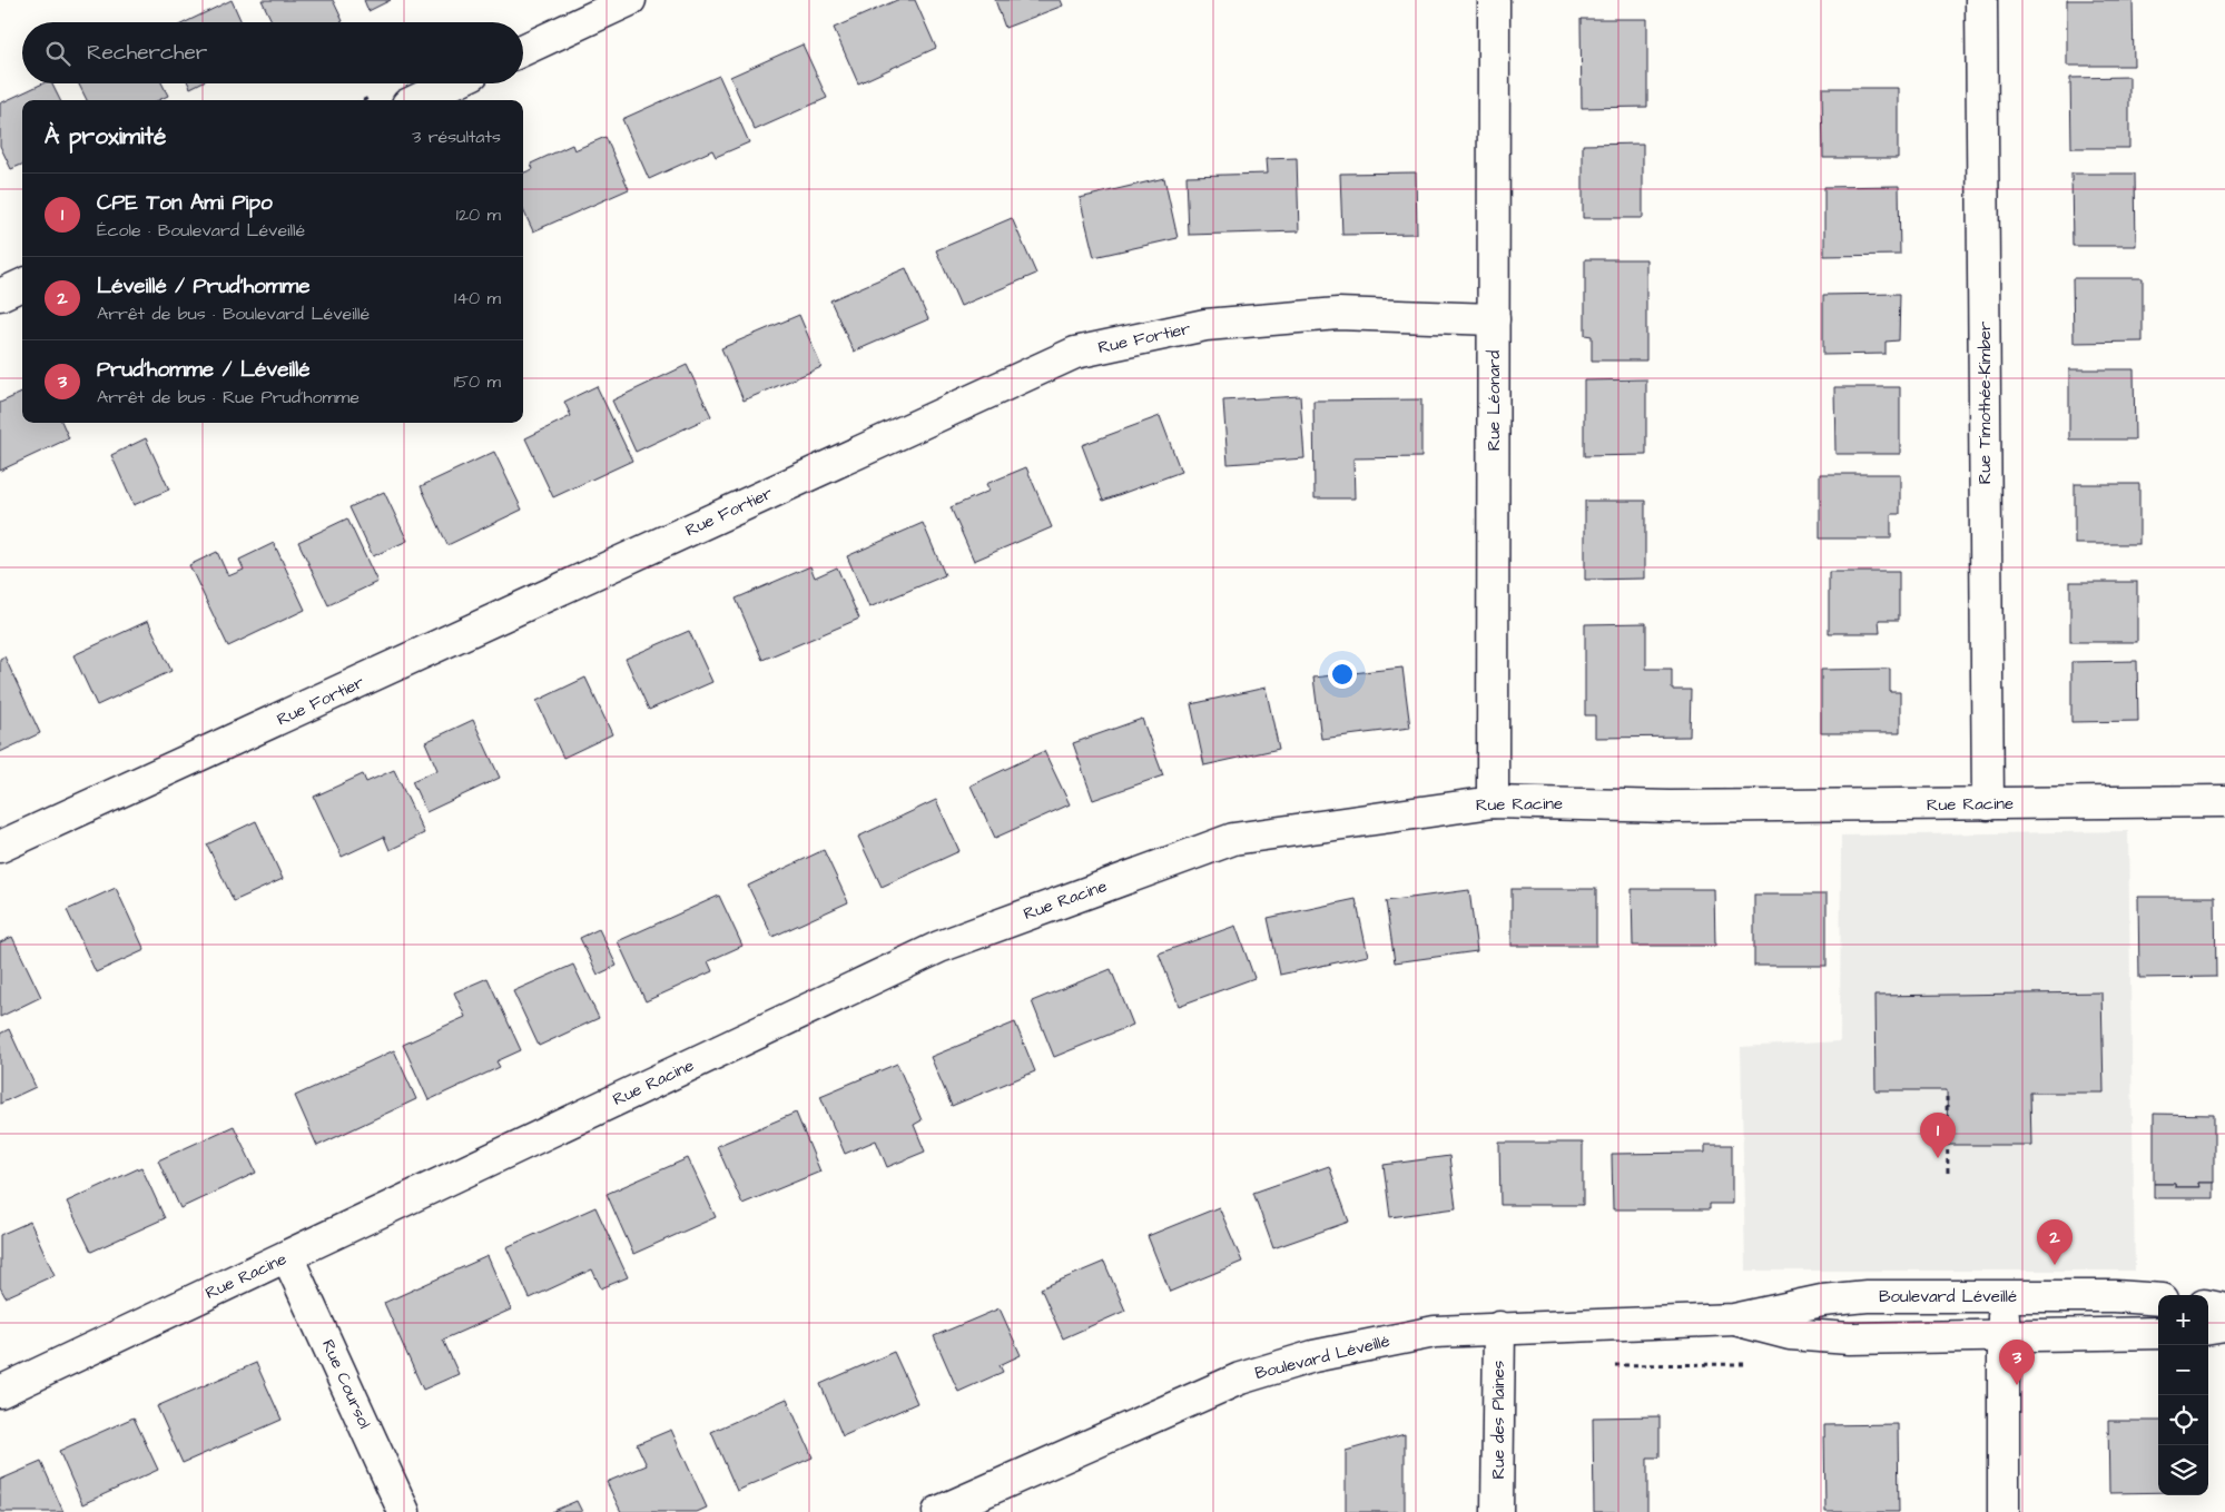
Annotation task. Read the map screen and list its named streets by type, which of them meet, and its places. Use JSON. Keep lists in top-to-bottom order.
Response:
{
  "streets": {
    "street": [
      "Rue Fortier",
      "Rue Léonard",
      "Rue Timothée-Kimber",
      "Rue Racine",
      "Boulevard Léveillé",
      "Rue Coursol",
      "Rue des Plaines"
    ]
  },
  "crossings": [
    ["Rue Fortier", "Rue Léonard"],
    ["Rue Léonard", "Rue Racine"],
    ["Rue Timothée-Kimber", "Rue Racine"],
    ["Rue Racine", "Rue Coursol"],
    ["Boulevard Léveillé", "Rue des Plaines"]
  ],
  "page": {
    "search": "Rechercher",
    "heading": ["À proximité", "3 résultats"],
    "list": [
      {
        "mark": "1",
        "name": "CPE Ton Ami Pipo",
        "note": "École · Boulevard Léveillé",
        "value": "120 m"
      },
      {
        "mark": "2",
        "name": "Léveillé / Prud'homme",
        "note": "Arrêt de bus · Boulevard Léveillé",
        "value": "140 m"
      },
      {
        "mark": "3",
        "name": "Prud'homme / Léveillé",
        "note": "Arrêt de bus · Rue Prud'homme",
        "value": "150 m"
      }
    ],
    "pins": ["1", "2", "3"],
    "map_buttons": ["+", "−"]
  }
}
